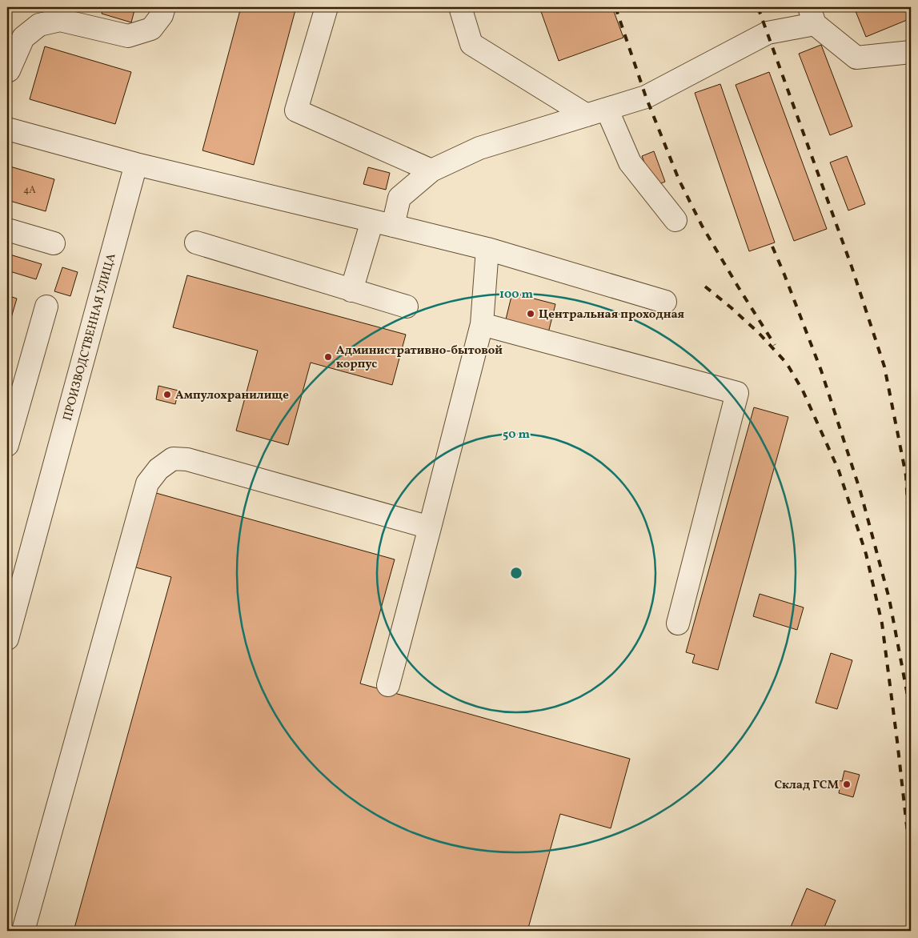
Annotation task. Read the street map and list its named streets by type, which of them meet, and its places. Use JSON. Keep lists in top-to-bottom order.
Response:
{
  "streets": {
    "street": ["ПРОИЗВОДСТВЕННАЯ УЛИЦА"]
  },
  "places": [
    "Центральная проходная",
    "Административно-бытовой корпус",
    "Ампулохранилище",
    "Склад ГСМ"
  ],
  "house_numbers": ["4А"],
  "rings": ["100 m", "50 m"]
}
